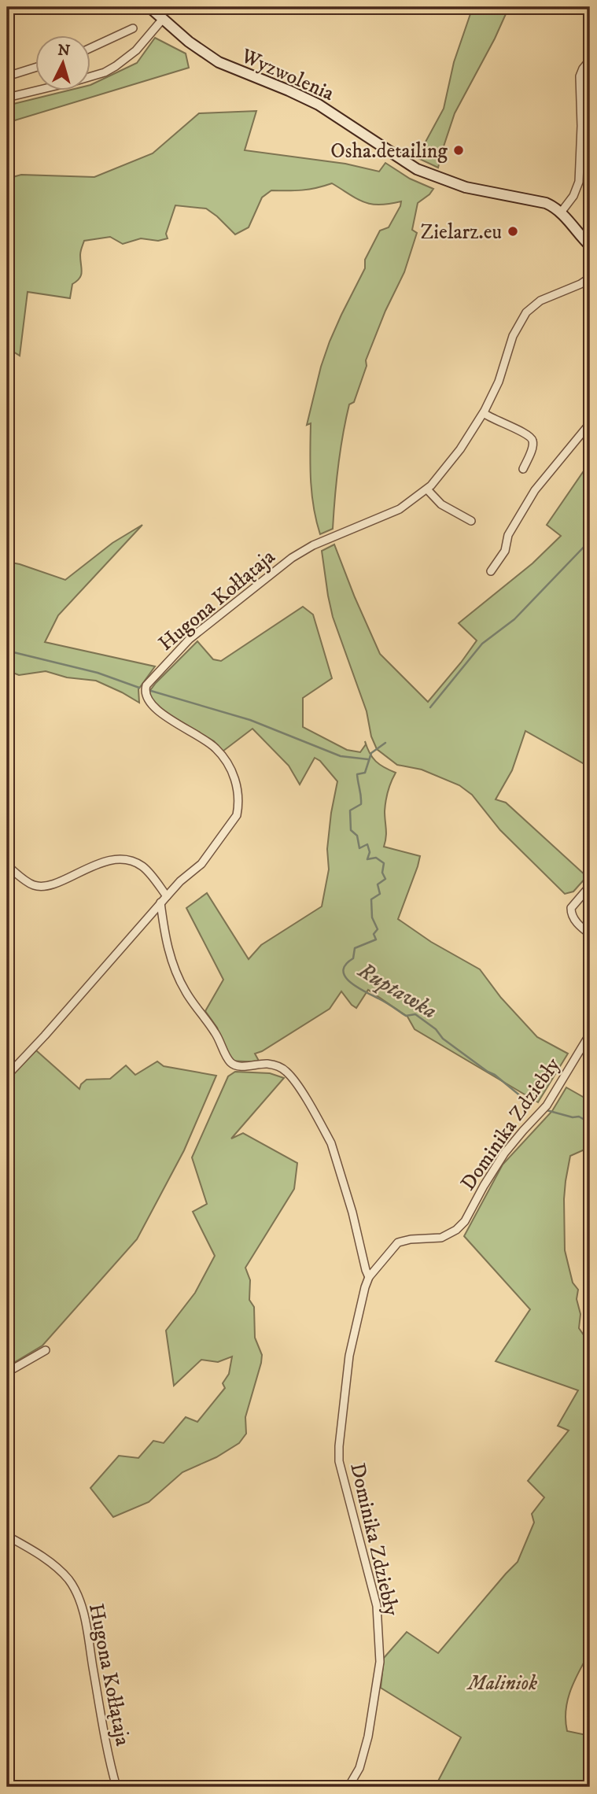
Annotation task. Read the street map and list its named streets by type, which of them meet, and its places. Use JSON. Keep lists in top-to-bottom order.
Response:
{
  "streets": {
    "street": ["Wyzwolenia", "Hugona Kołłątaja", "Dominika Zdziebły"]
  },
  "water": ["Ruptawka"],
  "parks": ["Maliniok"],
  "places": ["Osha.detailing", "Zielarz.eu"],
  "north": "top"
}
